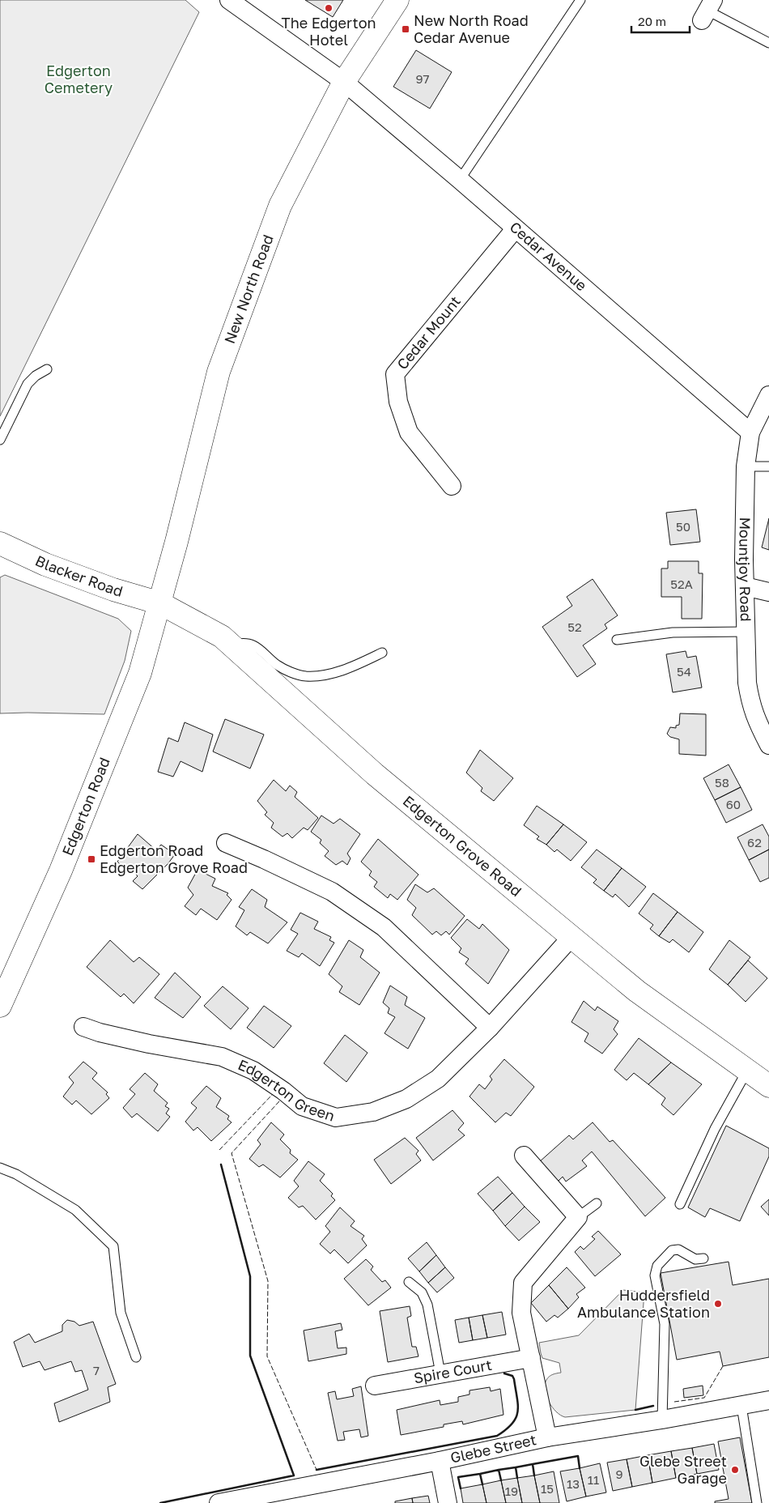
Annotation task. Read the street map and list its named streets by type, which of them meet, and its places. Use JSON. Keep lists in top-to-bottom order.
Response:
{
  "streets": {
    "main road": [
      "New North Road",
      "Blacker Road",
      "Edgerton Road",
      "Edgerton Grove Road"
    ],
    "street": [
      "Cedar Avenue",
      "Cedar Mount",
      "Mountjoy Road",
      "Edgerton Green",
      "Spire Court",
      "Glebe Street"
    ]
  },
  "crossings": [
    ["Cedar Avenue", "New North Road"],
    ["Cedar Avenue", "Cedar Mount"],
    ["Cedar Avenue", "Mountjoy Road"],
    ["New North Road", "Blacker Road"],
    ["New North Road", "Edgerton Road"],
    ["New North Road", "Edgerton Grove Road"],
    ["Blacker Road", "Edgerton Road"],
    ["Blacker Road", "Edgerton Grove Road"],
    ["Edgerton Road", "Edgerton Grove Road"],
    ["Edgerton Grove Road", "Edgerton Green"]
  ],
  "parks": ["Edgerton Cemetery"],
  "places": {
    "other": ["The Edgerton Hotel", "Huddersfield Ambulance Station", "Glebe Street Garage"],
    "transit": ["New North Road Cedar Avenue", "Edgerton Road Edgerton Grove Road"]
  },
  "house_numbers": [
    "97",
    "50",
    "52A",
    "52",
    "54",
    "58",
    "60",
    "62",
    "7",
    "9",
    "11",
    "13",
    "15",
    "19"
  ],
  "scale_bar": "20 m"
}
